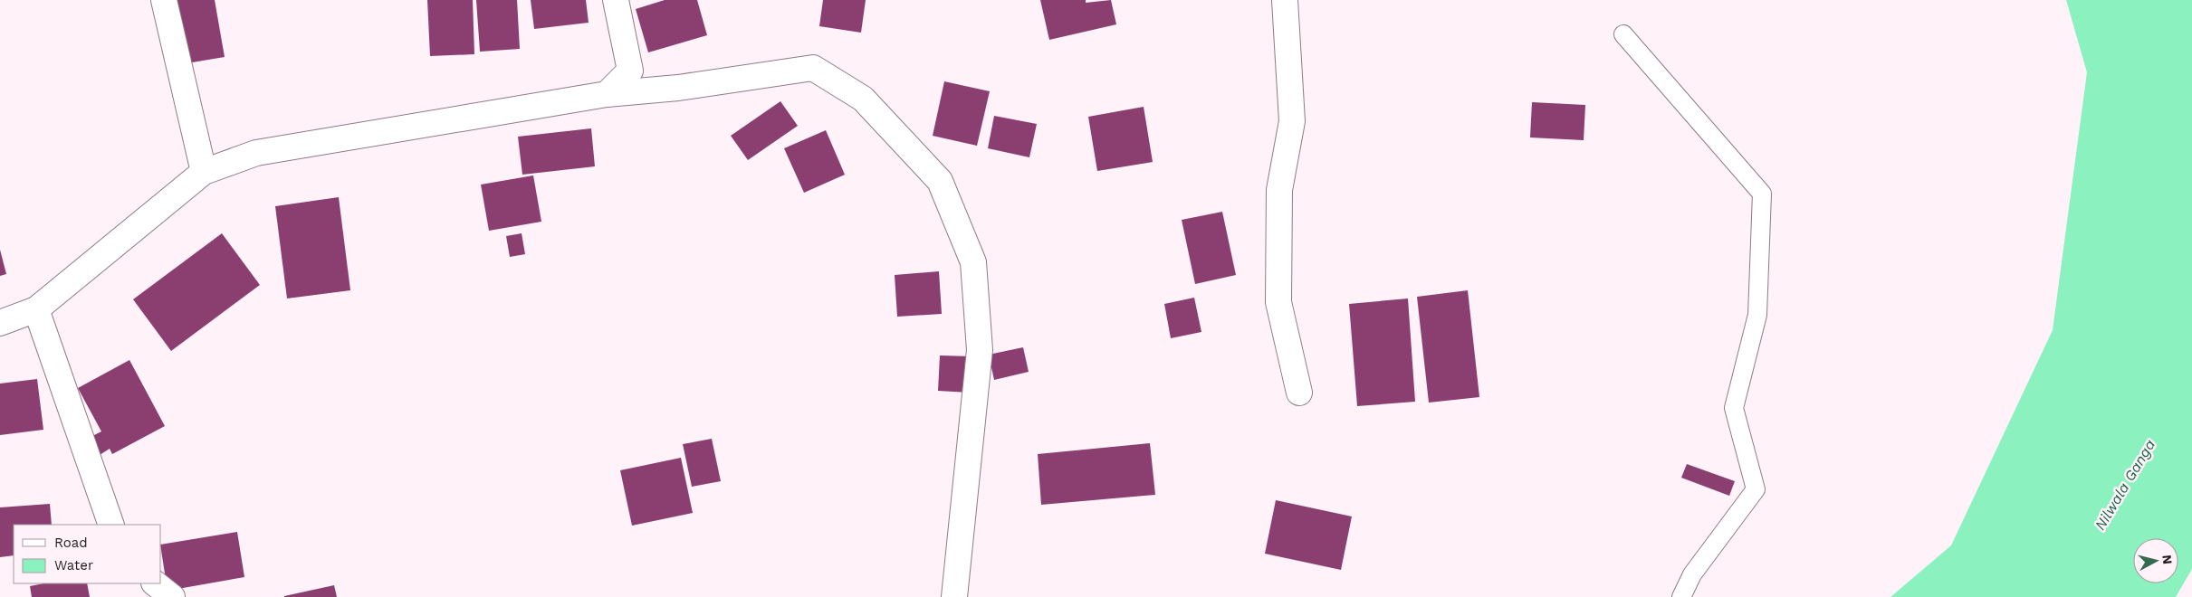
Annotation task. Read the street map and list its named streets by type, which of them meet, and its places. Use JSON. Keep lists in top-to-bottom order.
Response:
{
  "water": ["Nilwala Ganga"],
  "legend": ["Road", "Water"],
  "north": "right"
}
